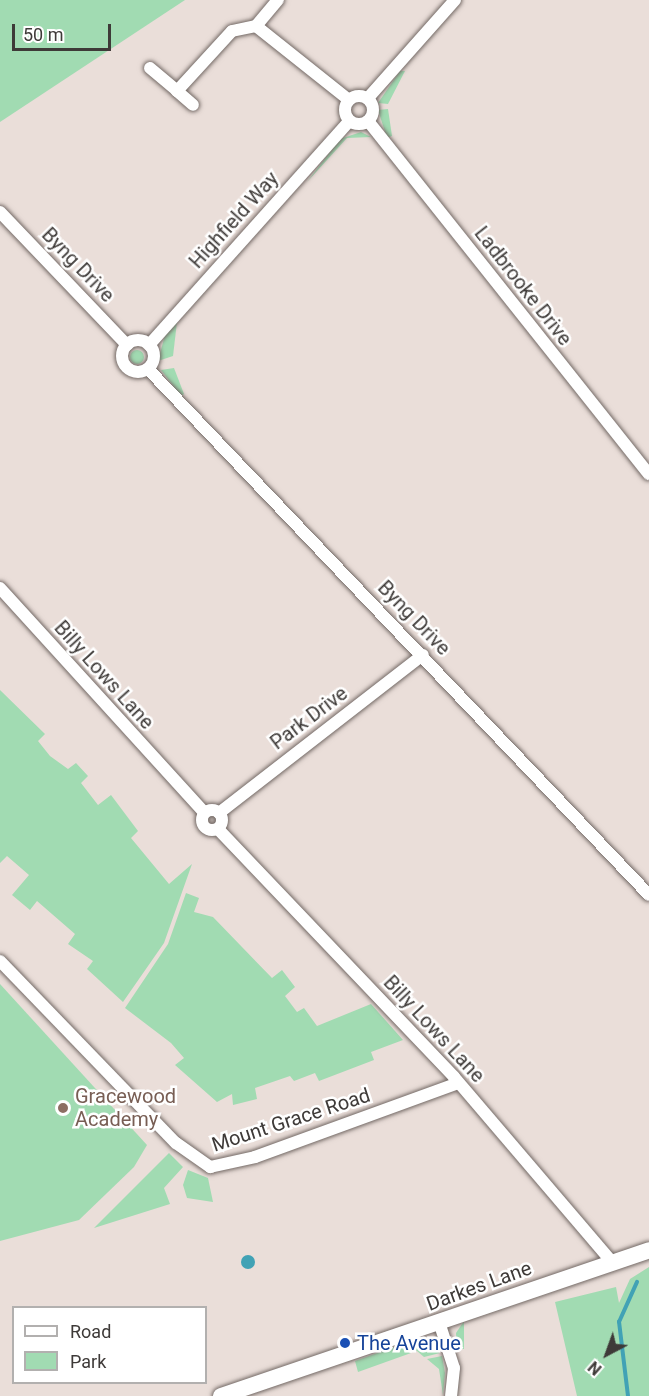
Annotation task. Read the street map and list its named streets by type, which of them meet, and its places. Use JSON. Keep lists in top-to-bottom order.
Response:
{
  "streets": {
    "street": [
      "Highfield Way",
      "Byng Drive",
      "Ladbrooke Drive",
      "Billy Lows Lane",
      "Park Drive",
      "Mount Grace Road",
      "Darkes Lane"
    ]
  },
  "crossings": [
    ["Highfield Way", "Byng Drive"],
    ["Highfield Way", "Ladbrooke Drive"],
    ["Byng Drive", "Park Drive"],
    ["Billy Lows Lane", "Mount Grace Road"],
    ["Billy Lows Lane", "Darkes Lane"]
  ],
  "places": ["Gracewood Academy", "The Avenue"],
  "legend": ["Road", "Park"],
  "scale_bar": "50 m",
  "north": "bottom left"
}
